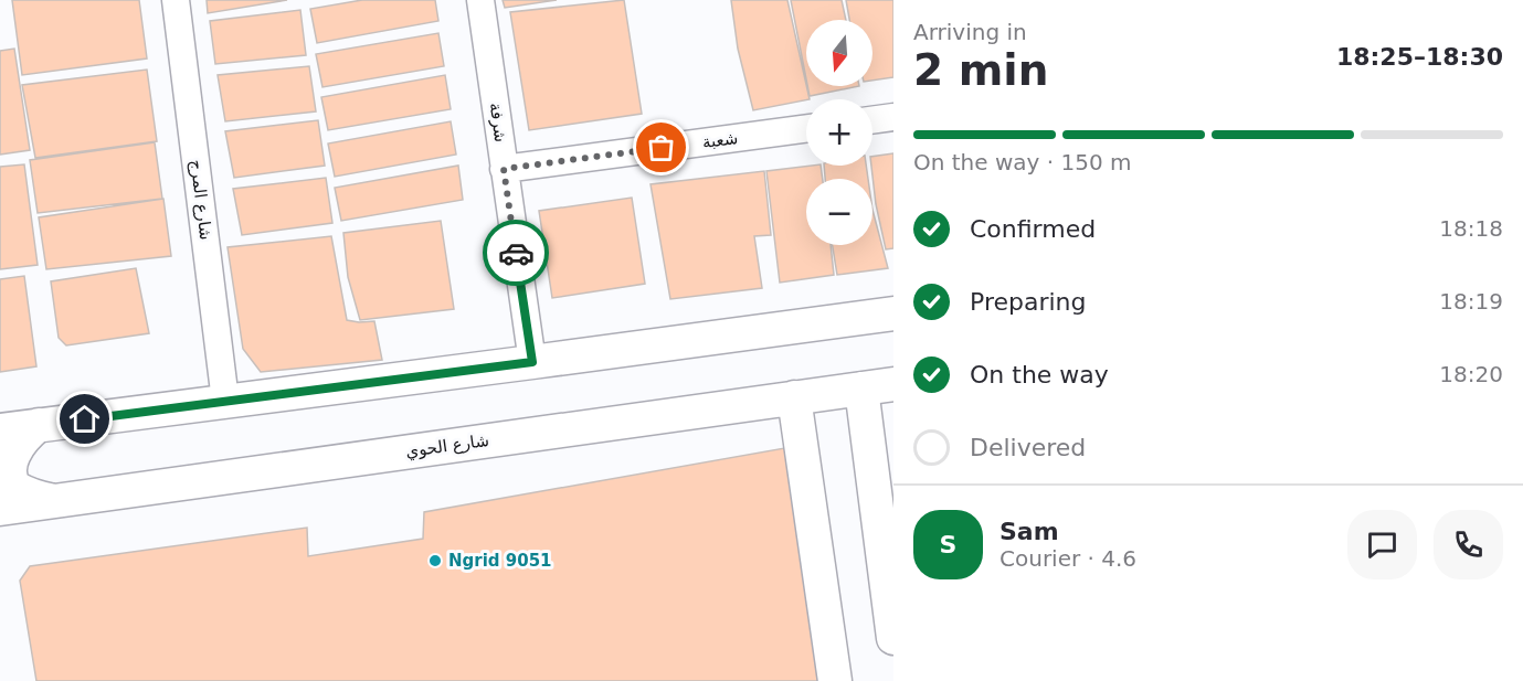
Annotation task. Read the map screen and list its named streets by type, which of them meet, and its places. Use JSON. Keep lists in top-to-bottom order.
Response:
{
  "streets": {
    "street": [
      "شرفة",
      "شعبة",
      "شارع المرج",
      "شارع الحوي"
    ]
  },
  "crossings": [
    ["شرفة", "شعبة"]
  ],
  "places": ["Ngrid 9051"],
  "north": "bottom",
  "page": {
    "heading": ["2 min", "Arriving in", "18:25–18:30"],
    "panel": ["Sam", "Courier · 4.6"],
    "map_buttons": ["+", "−"],
    "bar": "On the way · 150 m",
    "list": [
      ["Confirmed", "18:18"],
      ["Preparing", "18:19"],
      ["On the way", "18:20"],
      "Delivered"
    ],
    "round": "S"
  }
}
